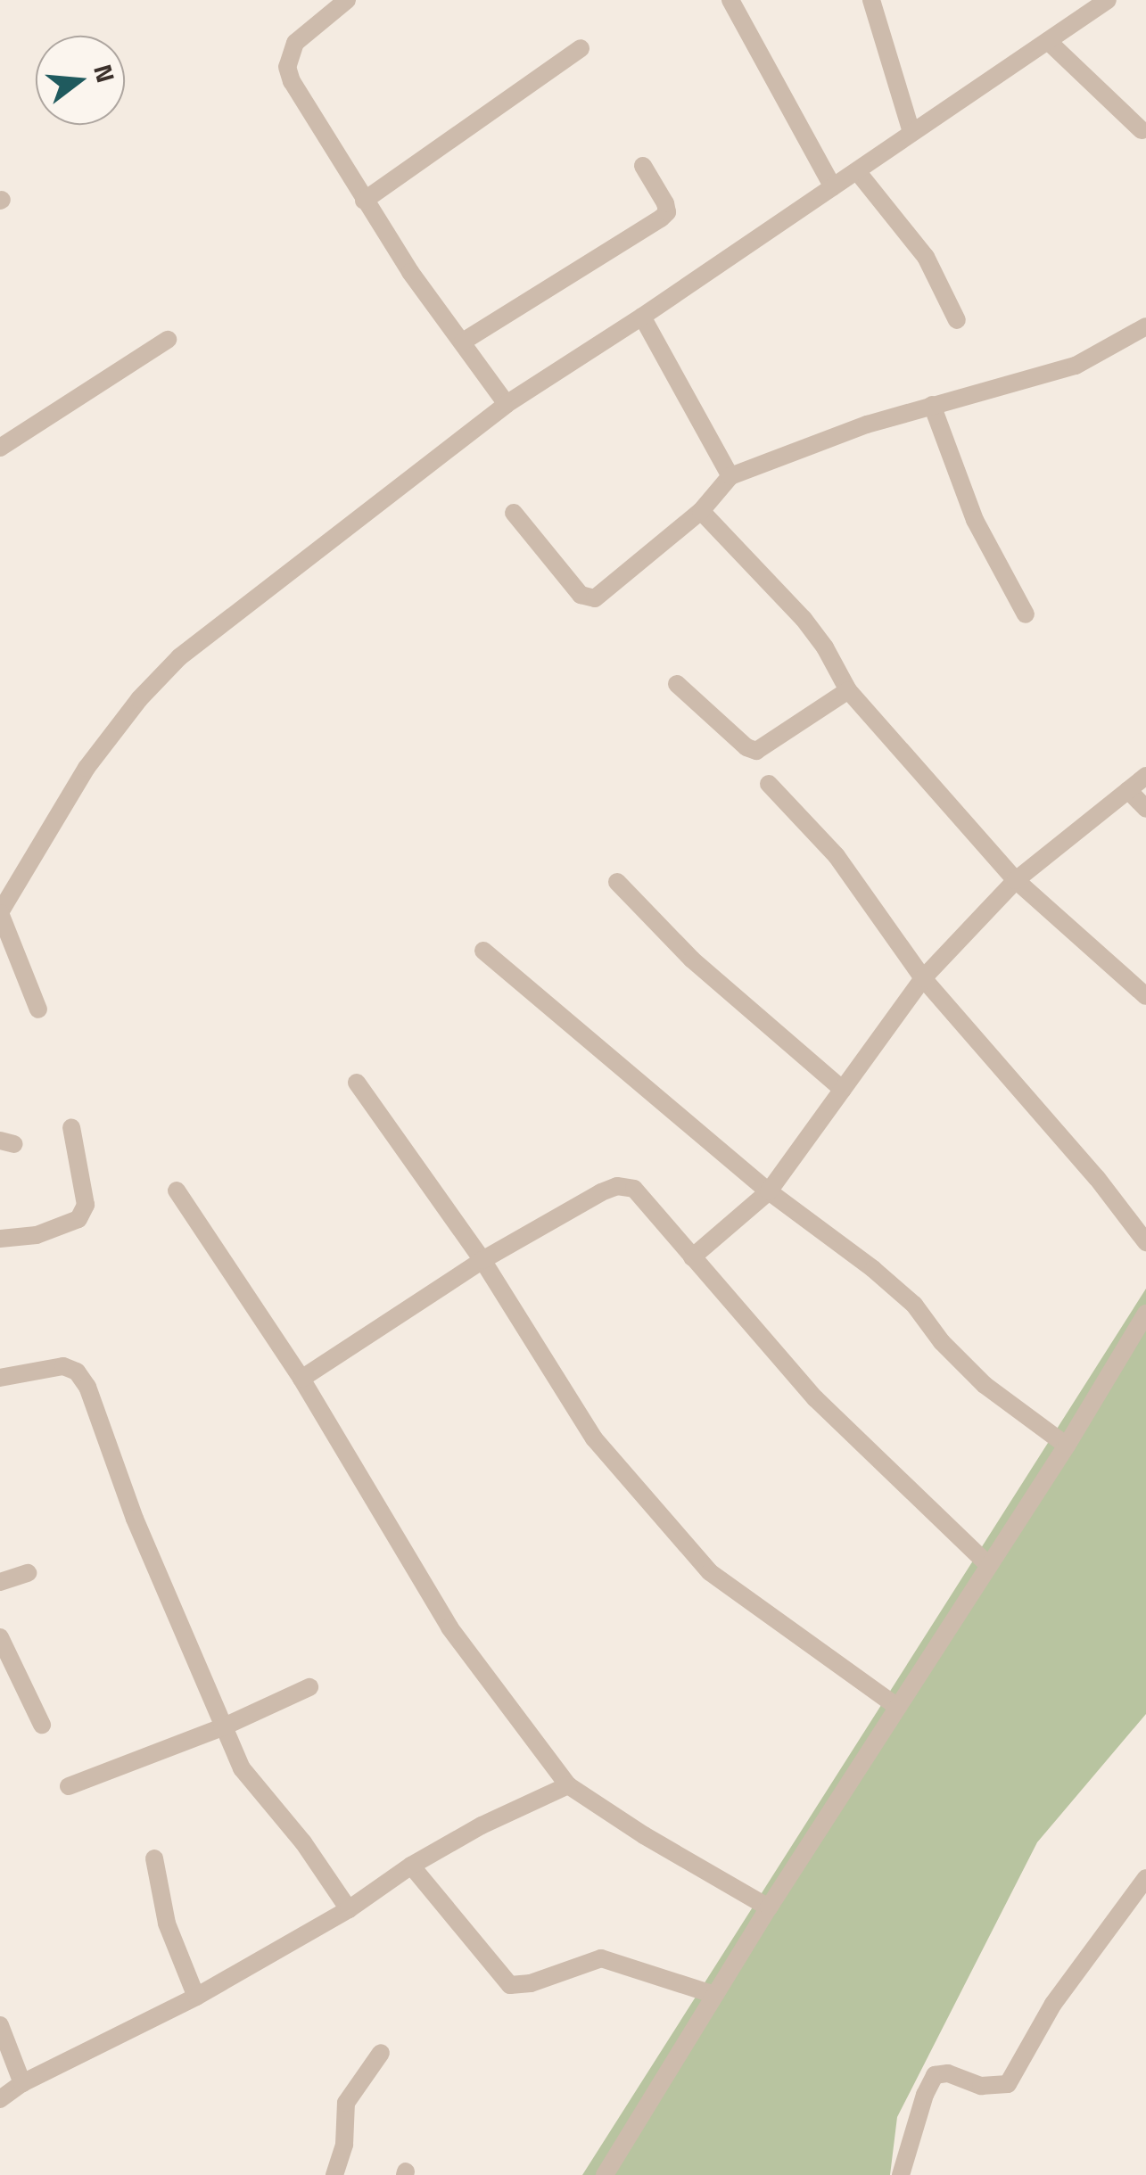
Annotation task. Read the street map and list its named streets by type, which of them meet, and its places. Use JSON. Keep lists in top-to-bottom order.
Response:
{
  "north": "right"
}
